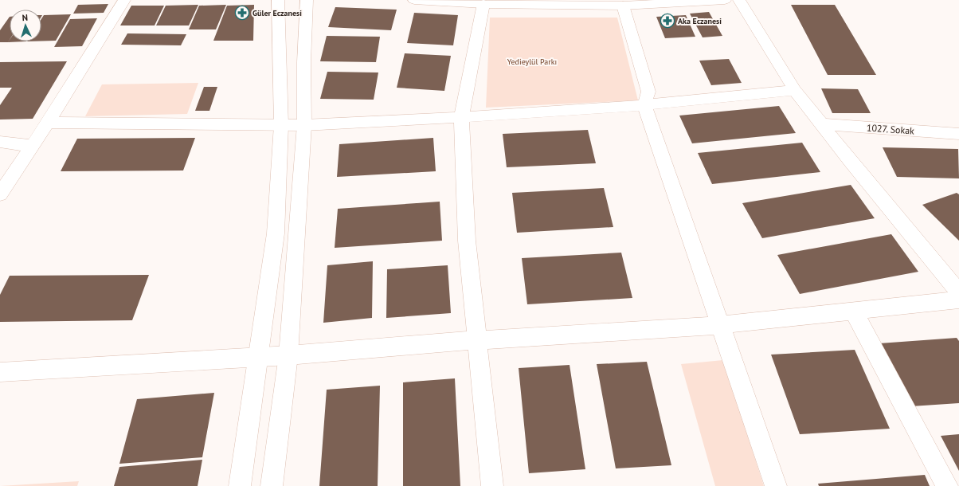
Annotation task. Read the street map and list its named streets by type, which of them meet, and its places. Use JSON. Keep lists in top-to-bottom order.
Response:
{
  "streets": {
    "street": ["1027. Sokak"]
  },
  "parks": ["Yedieylül Parkı"],
  "places": {
    "pharmacy": ["Güler Eczanesi", "Aka Eczanesi"]
  },
  "north": "top"
}
